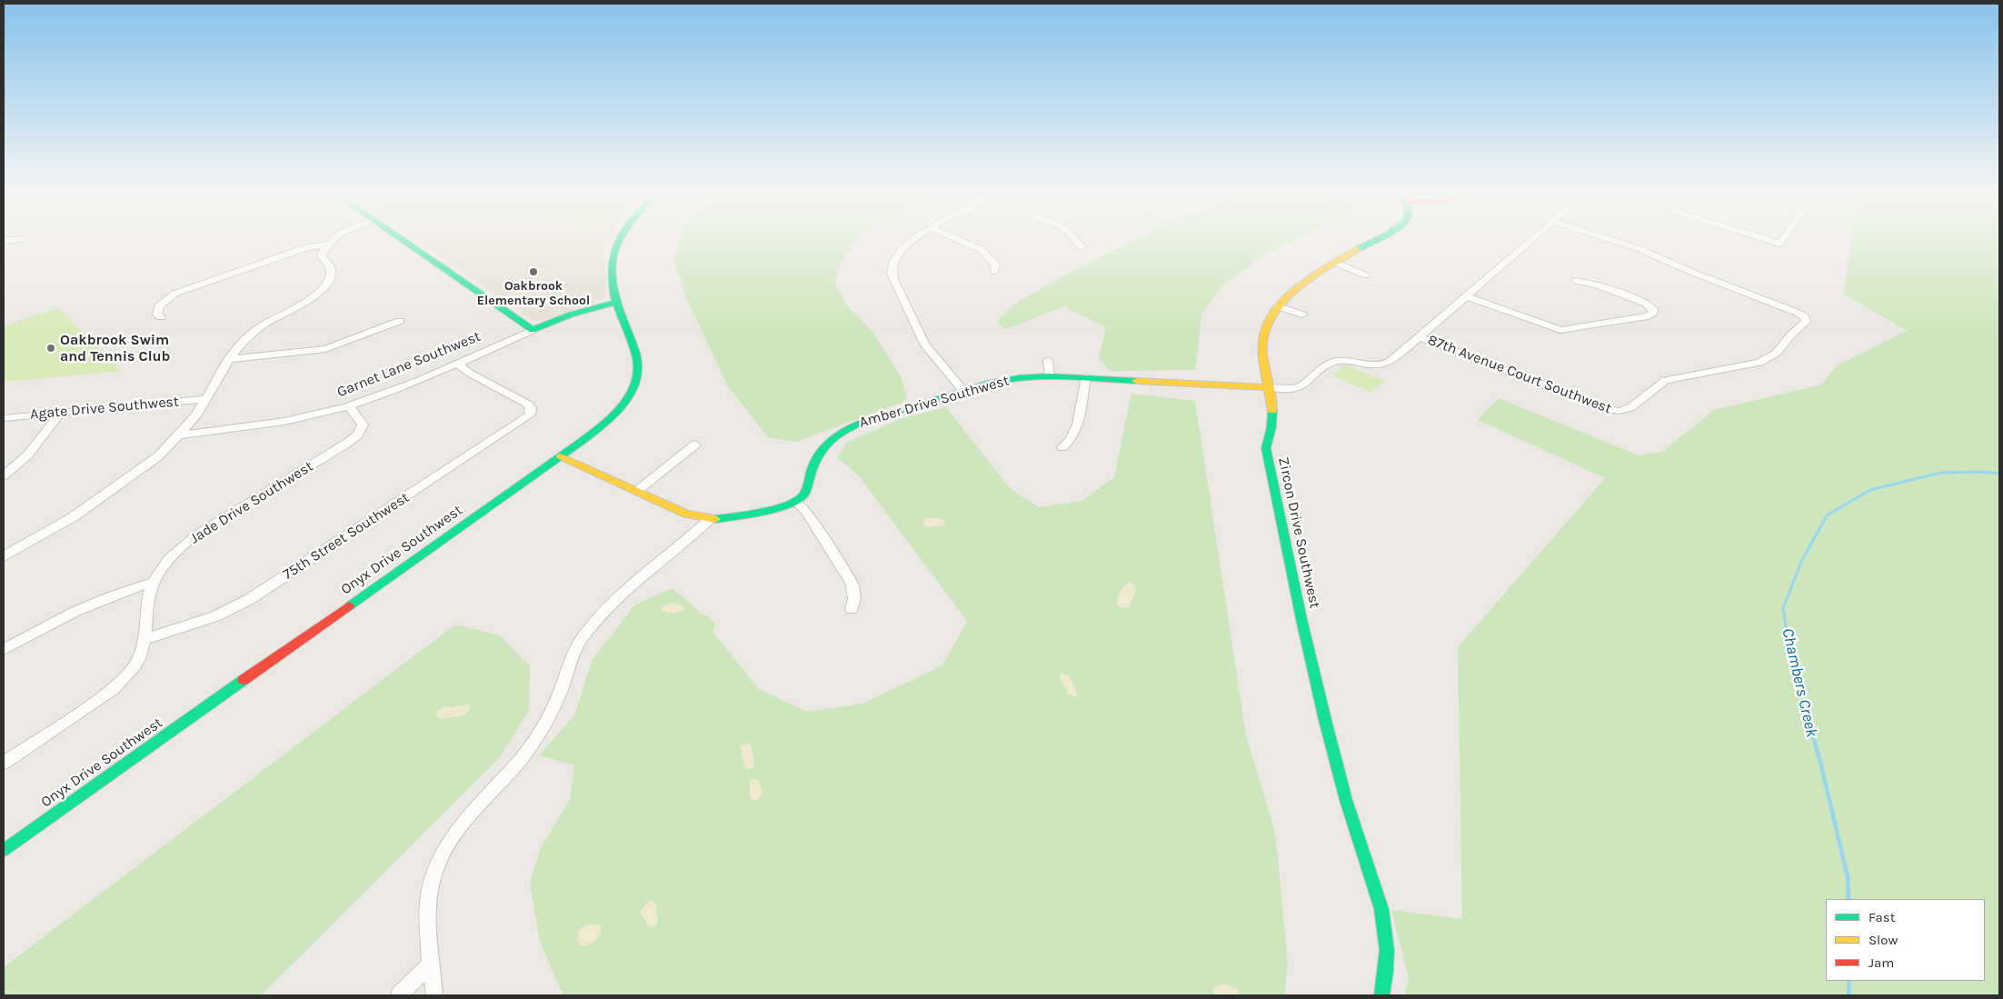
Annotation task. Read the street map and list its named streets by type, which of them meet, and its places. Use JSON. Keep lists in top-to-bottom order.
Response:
{
  "streets": {
    "street": [
      "Garnet Lane Southwest",
      "87th Avenue Court Southwest",
      "Amber Drive Southwest",
      "Agate Drive Southwest",
      "Jade Drive Southwest",
      "Zircon Drive Southwest",
      "75th Street Southwest",
      "Onyx Drive Southwest"
    ]
  },
  "crossings": [
    ["Garnet Lane Southwest", "Jade Drive Southwest"],
    ["Garnet Lane Southwest", "75th Street Southwest"],
    ["Garnet Lane Southwest", "Onyx Drive Southwest"],
    ["87th Avenue Court Southwest", "Amber Drive Southwest"],
    ["Amber Drive Southwest", "Zircon Drive Southwest"],
    ["Jade Drive Southwest", "75th Street Southwest"]
  ],
  "water": ["Chambers Creek"],
  "places": ["Oakbrook Elementary School", "Oakbrook Swim and Tennis Club"],
  "legend": ["Fast", "Slow", "Jam"]
}
